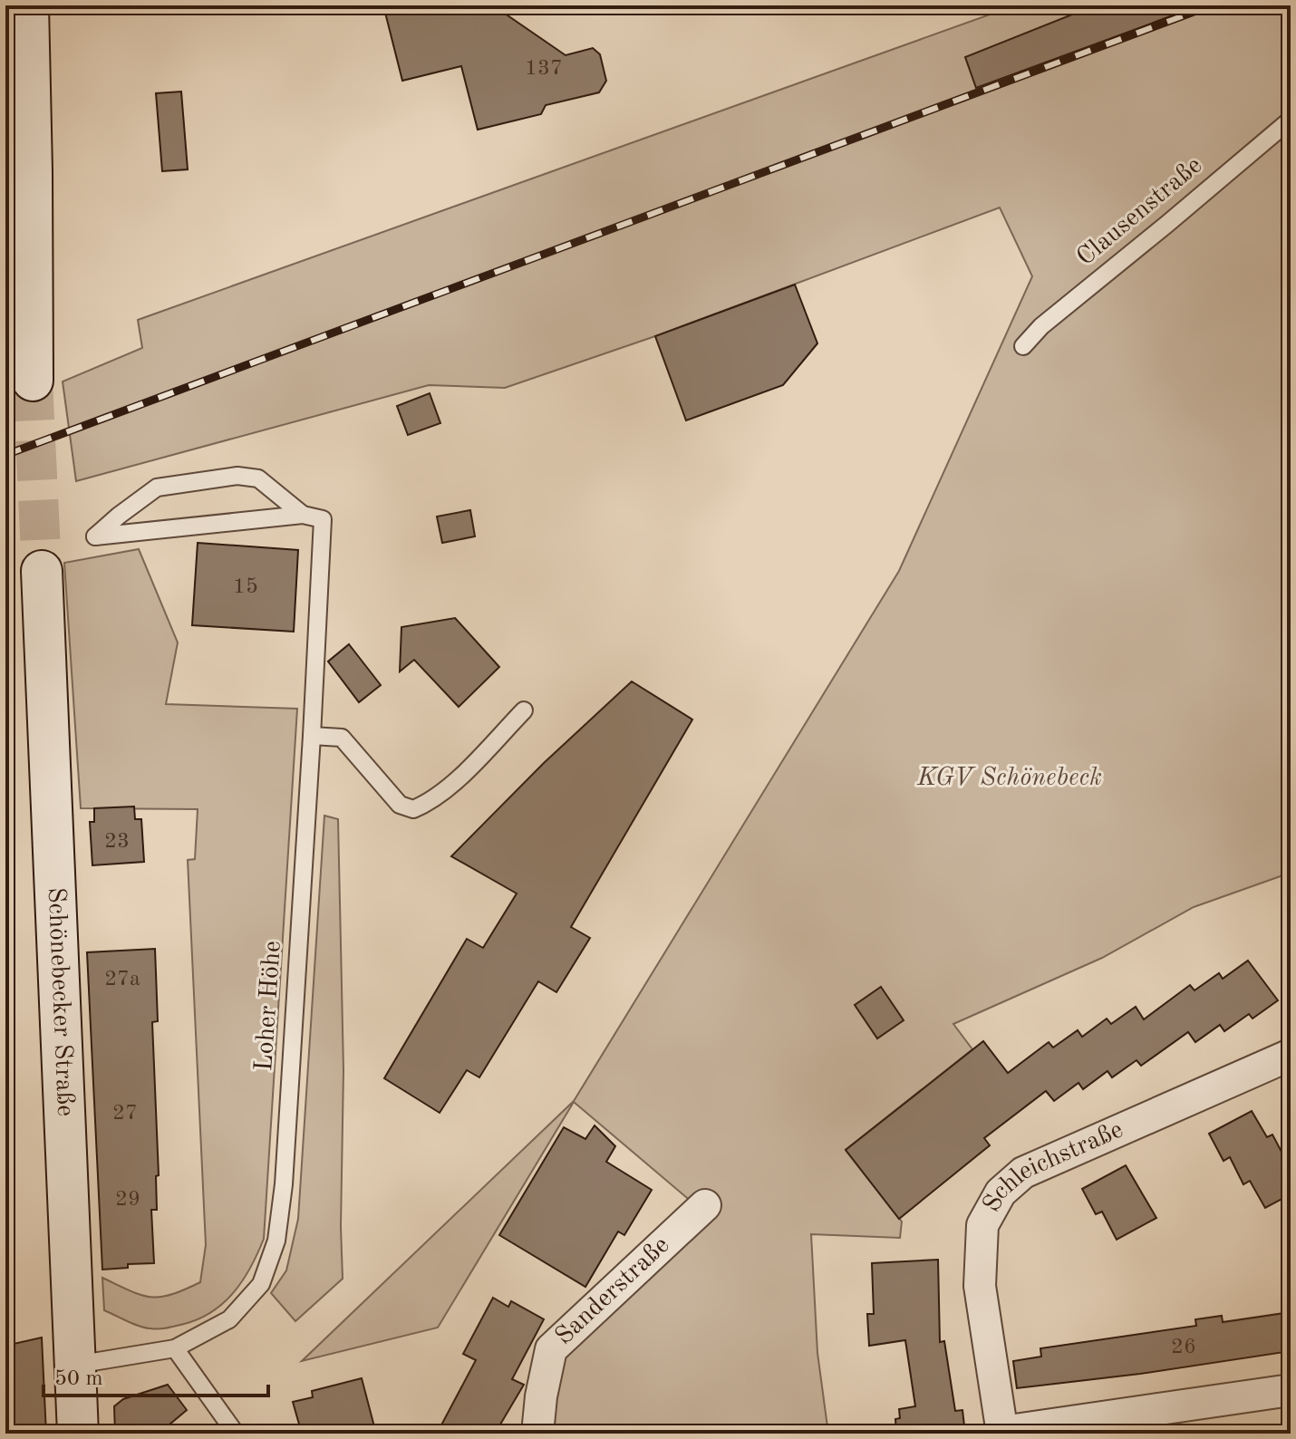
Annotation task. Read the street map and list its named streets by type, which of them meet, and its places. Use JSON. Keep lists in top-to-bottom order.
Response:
{
  "streets": {
    "main road": ["Schönebecker Straße"],
    "street": ["Schleichstraße", "Sanderstraße"],
    "lane": ["Clausenstraße", "Loher Höhe"]
  },
  "crossings": [
    ["Schönebecker Straße", "Loher Höhe"]
  ],
  "parks": ["KGV Schönebeck"],
  "house_numbers": [
    "137",
    "15",
    "23",
    "27a",
    "27",
    "29",
    "26"
  ],
  "scale_bar": "50 m"
}
